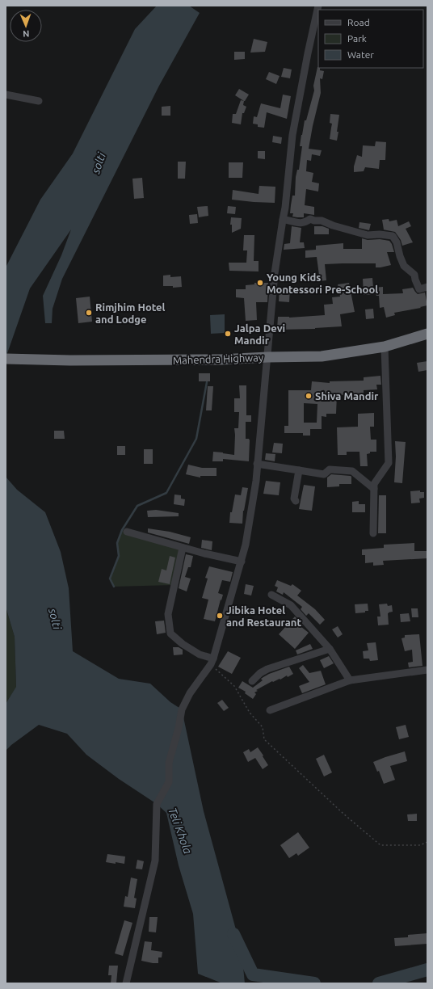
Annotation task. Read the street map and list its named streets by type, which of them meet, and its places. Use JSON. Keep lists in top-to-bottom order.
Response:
{
  "streets": {
    "highway": ["Mahendra Highway"]
  },
  "water": ["solti", "Teli Khola"],
  "places": [
    "Young Kids Montessori Pre-School",
    "Rimjhim Hotel and Lodge",
    "Jalpa Devi Mandir",
    "Shiva Mandir",
    "Jibika Hotel and Restaurant"
  ],
  "legend": ["Road", "Park", "Water"],
  "north": "bottom"
}
